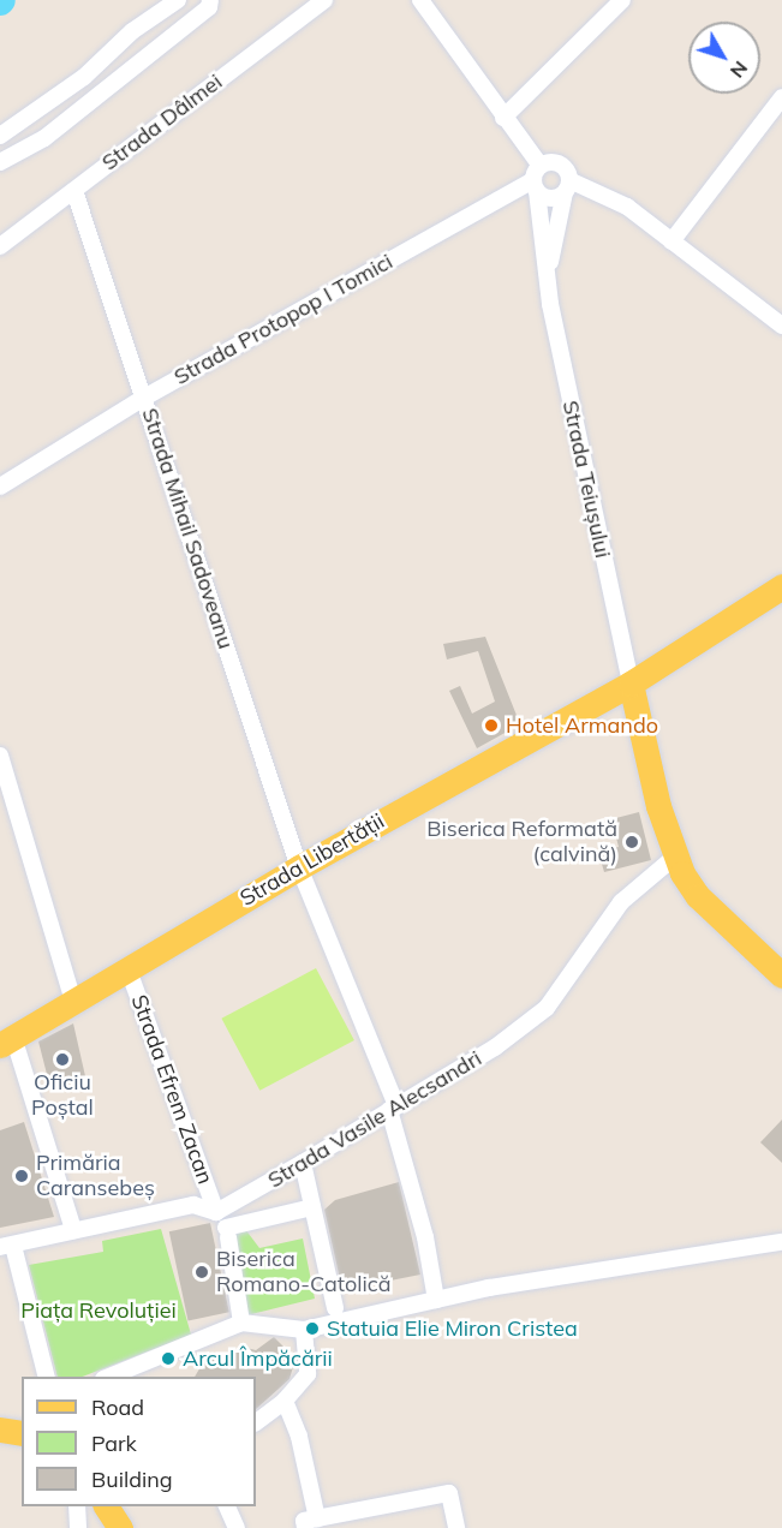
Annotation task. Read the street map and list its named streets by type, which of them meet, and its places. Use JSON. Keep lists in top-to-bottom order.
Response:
{
  "streets": {
    "main road": ["Strada Libertății"],
    "street": [
      "Strada Dâlmei",
      "Strada Protopop I Tomici",
      "Strada Teiușului",
      "Strada Mihail Sadoveanu",
      "Strada Efrem Zacan",
      "Strada Vasile Alecsandri"
    ]
  },
  "crossings": [
    ["Strada Dâlmei", "Strada Mihail Sadoveanu"],
    ["Strada Protopop I Tomici", "Strada Teiușului"],
    ["Strada Protopop I Tomici", "Strada Mihail Sadoveanu"],
    ["Strada Teiușului", "Strada Libertății"],
    ["Strada Mihail Sadoveanu", "Strada Libertății"],
    ["Strada Mihail Sadoveanu", "Strada Vasile Alecsandri"],
    ["Strada Libertății", "Strada Efrem Zacan"],
    ["Strada Efrem Zacan", "Strada Vasile Alecsandri"]
  ],
  "parks": ["Piața Revoluției"],
  "places": [
    "Hotel Armando",
    "Biserica Reformată (calvină)",
    "Oficiu Poștal",
    "Primăria Caransebeș",
    "Biserica Romano-Catolică",
    "Statuia Elie Miron Cristea",
    "Arcul Împăcării"
  ],
  "legend": ["Road", "Park", "Building"],
  "north": "bottom right"
}
